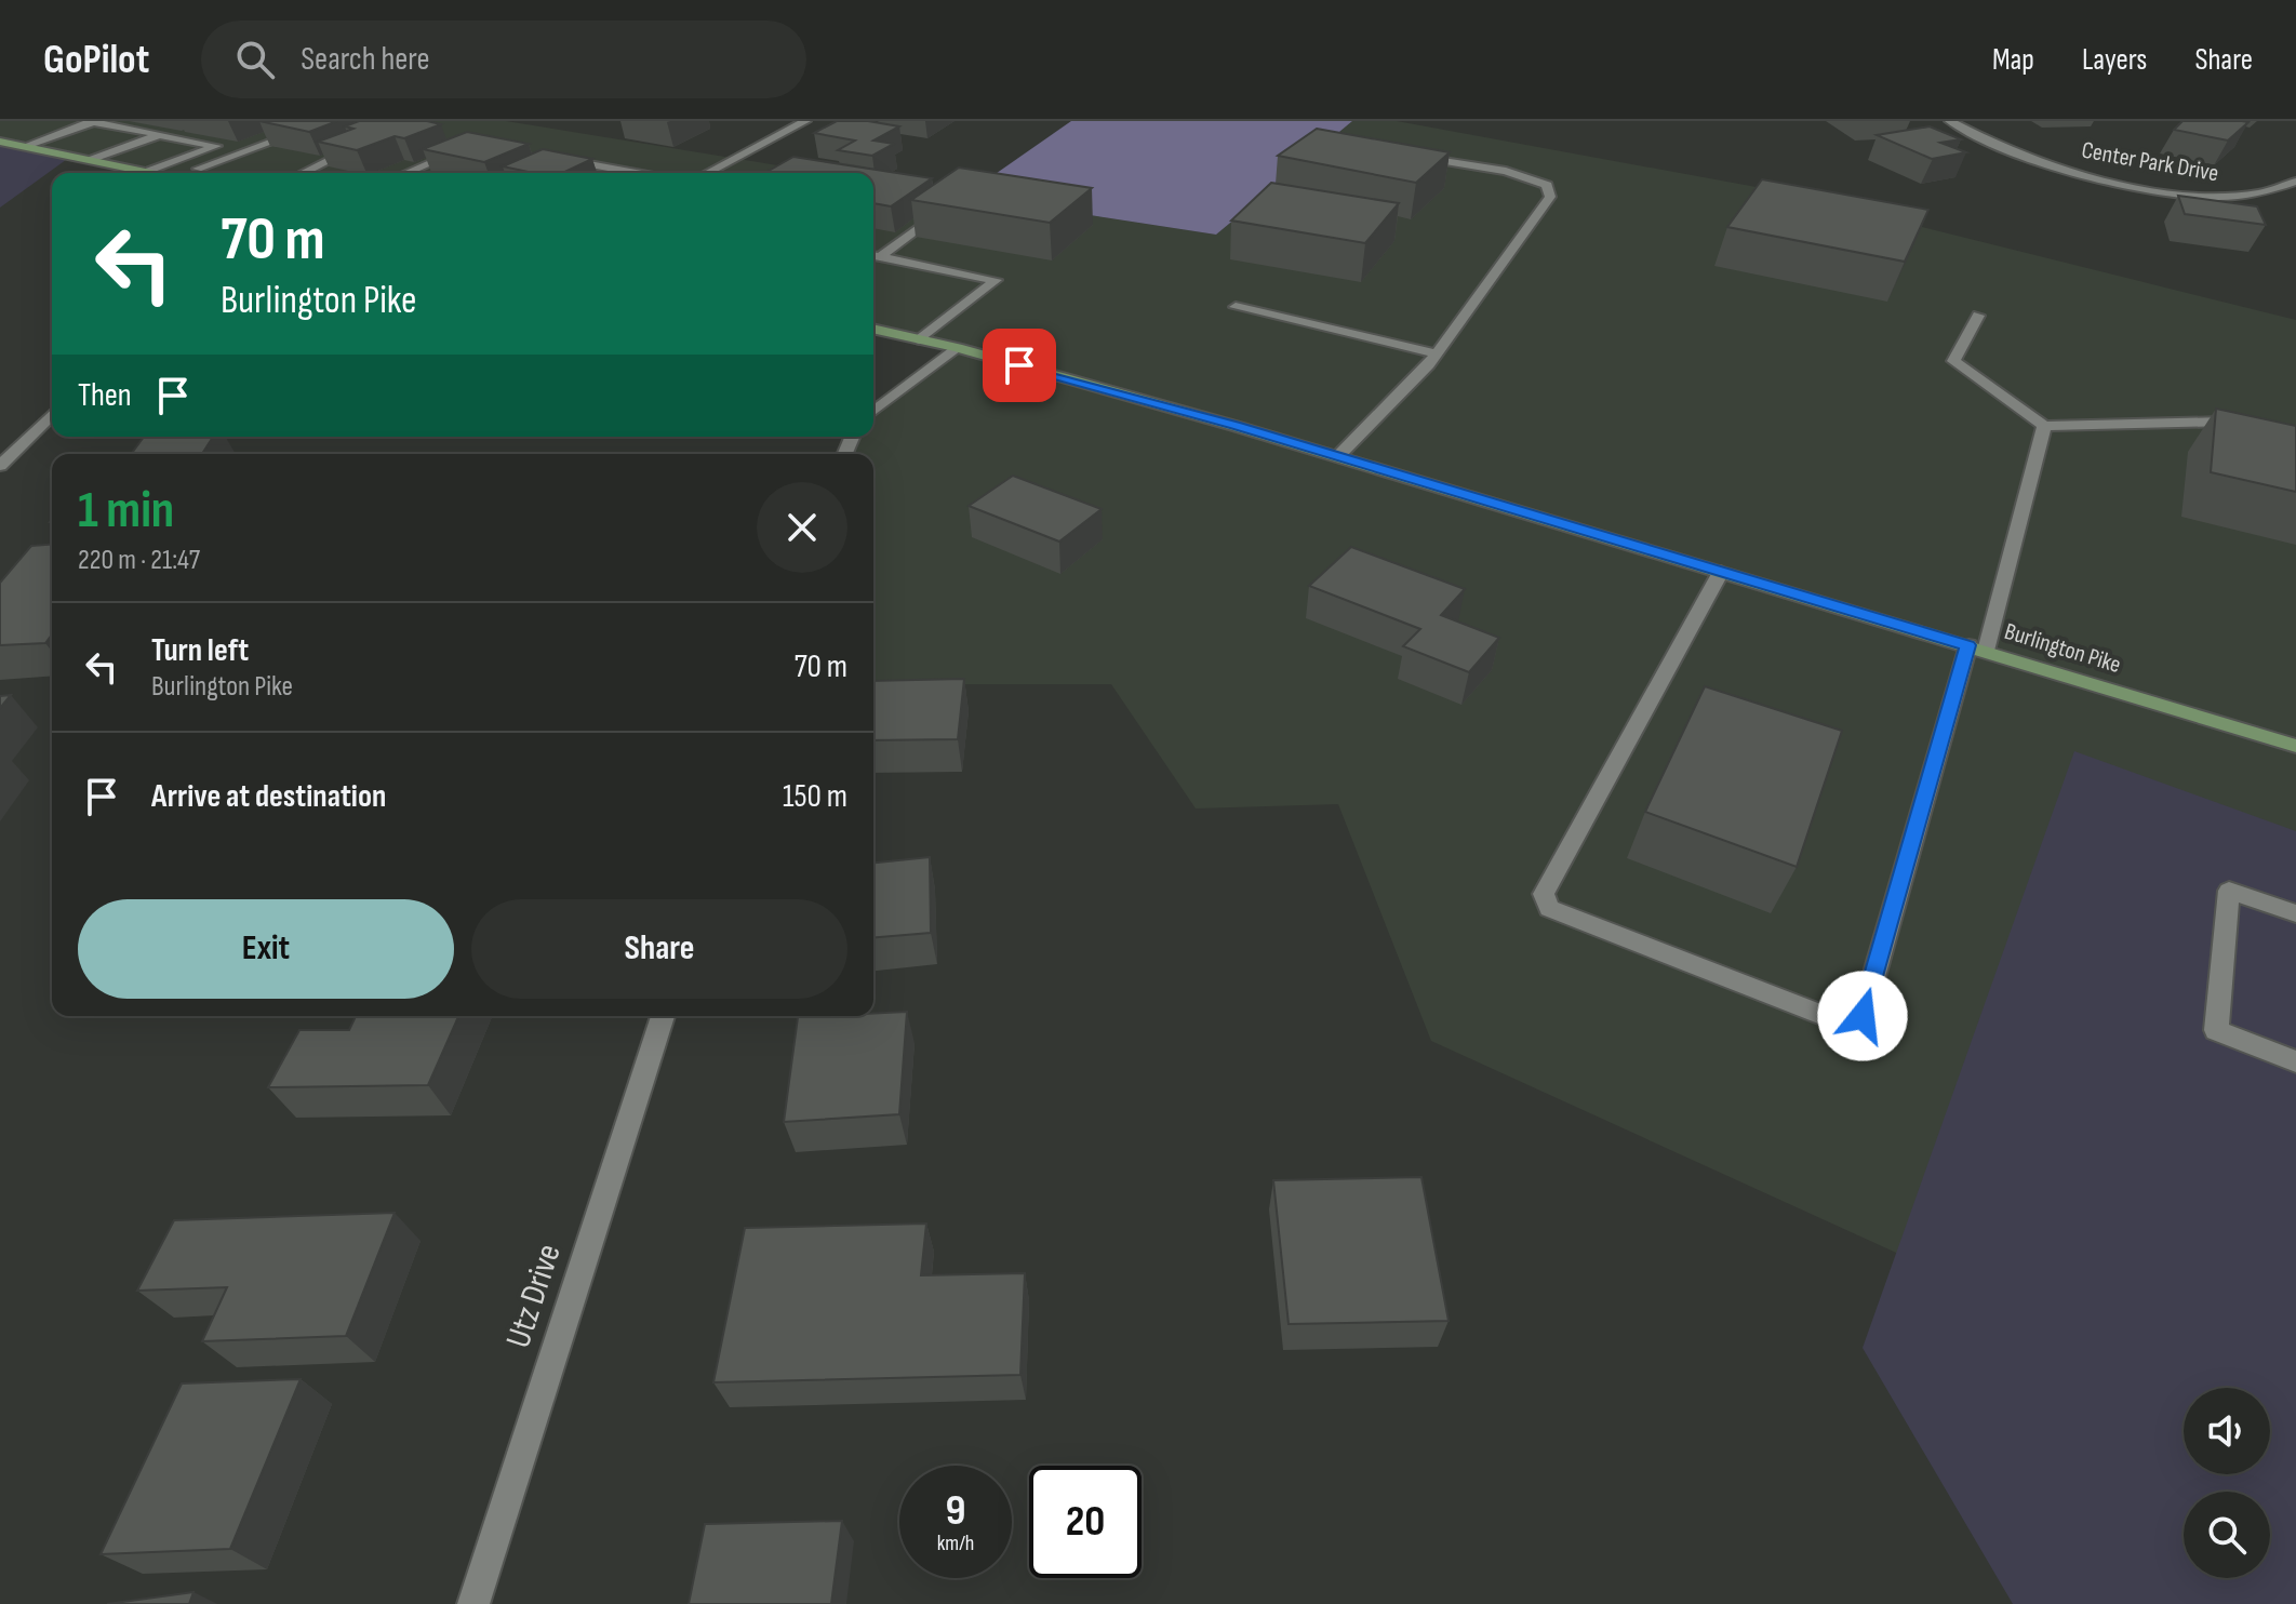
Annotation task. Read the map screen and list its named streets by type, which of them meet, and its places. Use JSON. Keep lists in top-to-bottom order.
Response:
{
  "streets": {
    "main road": ["Burlington Pike"],
    "street": ["Center Park Drive", "Utz Drive"]
  },
  "page": {
    "header": "GoPilot",
    "search": "Search here",
    "nav": ["Map", "Layers", "Share"],
    "turn": ["70 m", "Burlington Pike"],
    "then": "Then",
    "heading": ["1 min", "220 m · 21:47"],
    "list": [
      {
        "name": "Turn left",
        "note": "Burlington Pike",
        "value": "70 m"
      },
      {
        "name": "Arrive at destination",
        "value": "150 m"
      }
    ],
    "buttons": ["Exit", "Share"],
    "speed": "9 km/h",
    "limit": "20"
  }
}
